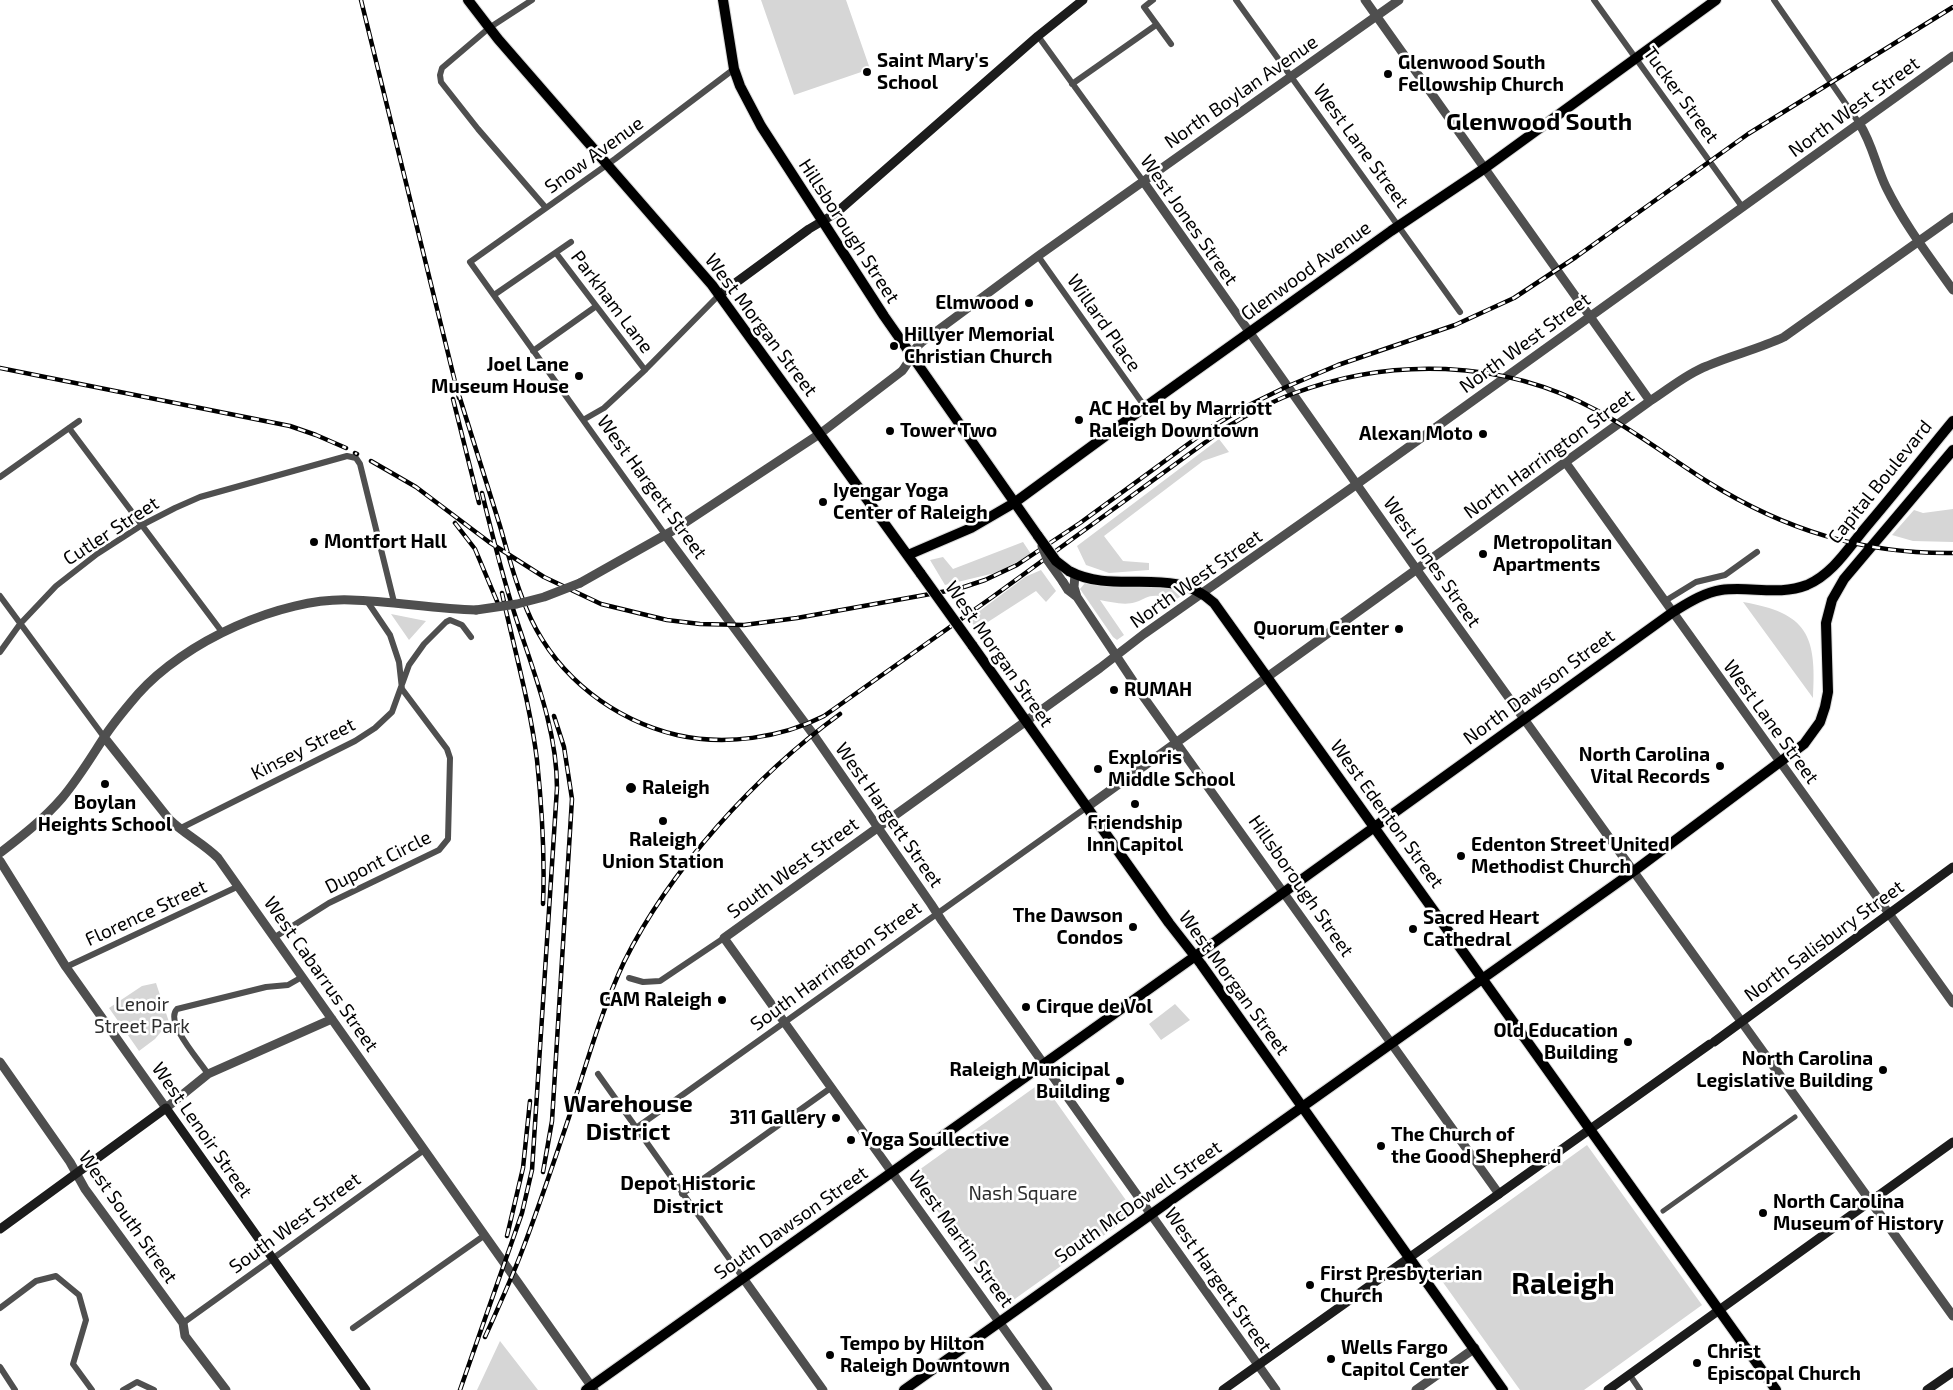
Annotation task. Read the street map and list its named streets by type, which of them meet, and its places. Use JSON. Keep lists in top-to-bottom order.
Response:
{
  "streets": {
    "main road": [
      "Hillsborough Street",
      "Glenwood Avenue",
      "West Morgan Street",
      "Capital Boulevard",
      "North Dawson Street",
      "West Edenton Street",
      "North Salisbury Street",
      "West Lenoir Street",
      "South McDowell Street",
      "South Dawson Street"
    ],
    "street": [
      "North Boylan Avenue",
      "Tucker Street",
      "North West Street",
      "West Lane Street",
      "Snow Avenue",
      "West Jones Street",
      "Parkham Lane",
      "Willard Place",
      "North Harrington Street",
      "West Hargett Street",
      "Cutler Street",
      "Kinsey Street",
      "Dupont Circle",
      "South West Street",
      "Florence Street",
      "South Harrington Street",
      "West Cabarrus Street",
      "West South Street",
      "West Martin Street"
    ]
  },
  "crossings": [
    ["North Boylan Avenue", "West Lane Street"],
    ["North Boylan Avenue", "West Jones Street"],
    ["North Boylan Avenue", "Hillsborough Street"],
    ["North Boylan Avenue", "Willard Place"],
    ["North Boylan Avenue", "West Morgan Street"],
    ["North Boylan Avenue", "West Hargett Street"],
    ["North Boylan Avenue", "Cutler Street"],
    ["North Boylan Avenue", "Dupont Circle"],
    ["North Boylan Avenue", "West Cabarrus Street"],
    ["Tucker Street", "North West Street"],
    ["Tucker Street", "Glenwood Avenue"],
    ["North West Street", "West Jones Street"],
    ["North West Street", "Hillsborough Street"],
    ["North West Street", "West Edenton Street"],
    ["North West Street", "South West Street"],
    ["West Lane Street", "Glenwood Avenue"],
    ["West Lane Street", "North Harrington Street"],
    ["West Lane Street", "Capital Boulevard"],
    ["West Lane Street", "North Dawson Street"],
    ["West Lane Street", "North Salisbury Street"],
    ["Snow Avenue", "Hillsborough Street"],
    ["Snow Avenue", "West Morgan Street"],
    ["Snow Avenue", "West Hargett Street"],
    ["West Jones Street", "Glenwood Avenue"],
    ["West Jones Street", "North Harrington Street"],
    ["West Jones Street", "Capital Boulevard"],
    ["West Jones Street", "North Dawson Street"],
    ["West Jones Street", "North Salisbury Street"],
    ["West Jones Street", "South McDowell Street"],
    ["Hillsborough Street", "Glenwood Avenue"],
    ["Hillsborough Street", "North Harrington Street"],
    ["Hillsborough Street", "North Dawson Street"],
    ["Hillsborough Street", "West Edenton Street"],
    ["Hillsborough Street", "South West Street"],
    ["Hillsborough Street", "North Salisbury Street"],
    ["Hillsborough Street", "South Harrington Street"],
    ["Hillsborough Street", "South McDowell Street"],
    ["Hillsborough Street", "South Dawson Street"],
    ["Glenwood Avenue", "Willard Place"],
    ["Glenwood Avenue", "West Morgan Street"],
    ["West Morgan Street", "South West Street"],
    ["West Morgan Street", "North Salisbury Street"],
    ["West Morgan Street", "South Harrington Street"],
    ["West Morgan Street", "South McDowell Street"],
    ["West Morgan Street", "South Dawson Street"],
    ["North Harrington Street", "West Edenton Street"],
    ["North Harrington Street", "South Harrington Street"],
    ["Capital Boulevard", "North Dawson Street"],
    ["Capital Boulevard", "South McDowell Street"],
    ["West Hargett Street", "South West Street"],
    ["West Hargett Street", "North Salisbury Street"],
    ["West Hargett Street", "South Harrington Street"],
    ["West Hargett Street", "South McDowell Street"],
    ["West Hargett Street", "South Dawson Street"],
    ["Cutler Street", "West Cabarrus Street"],
    ["North Dawson Street", "West Edenton Street"],
    ["North Dawson Street", "South Dawson Street"],
    ["Kinsey Street", "Dupont Circle"],
    ["Kinsey Street", "West Cabarrus Street"],
    ["West Edenton Street", "North Salisbury Street"],
    ["West Edenton Street", "South McDowell Street"],
    ["Dupont Circle", "West Cabarrus Street"],
    ["South West Street", "West Cabarrus Street"],
    ["South West Street", "West Lenoir Street"],
    ["South West Street", "West South Street"],
    ["South West Street", "West Martin Street"],
    ["Florence Street", "West Cabarrus Street"],
    ["Florence Street", "West Lenoir Street"],
    ["South Harrington Street", "West Martin Street"],
    ["West Cabarrus Street", "South Dawson Street"],
    ["South McDowell Street", "West Martin Street"],
    ["South Dawson Street", "West Martin Street"]
  ],
  "districts": [
    "Glenwood South",
    "Warehouse District",
    "Depot Historic District",
    "Raleigh"
  ],
  "parks": ["Lenoir Street Park", "Nash Square"],
  "places": [
    "Saint Mary's School",
    "Glenwood South Fellowship Church",
    "Elmwood",
    "Hillyer Memorial Christian Church",
    "Joel Lane Museum House",
    "AC Hotel by Marriott Raleigh Downtown",
    "Tower Two",
    "Alexan Moto",
    "Iyengar Yoga Center of Raleigh",
    "Montfort Hall",
    "Metropolitan Apartments",
    "Quorum Center",
    "RUMAH",
    "North Carolina Vital Records",
    "Exploris Middle School",
    "Boylan Heights School",
    "Raleigh",
    "Friendship Inn Capitol",
    "Raleigh Union Station",
    "Edenton Street United Methodist Church",
    "The Dawson Condos",
    "Sacred Heart Cathedral",
    "CAM Raleigh",
    "Cirque de Vol",
    "Old Education Building",
    "North Carolina Legislative Building",
    "Raleigh Municipal Building",
    "311 Gallery",
    "Yoga Soullective",
    "The Church of the Good Shepherd",
    "North Carolina Museum of History",
    "First Presbyterian Church",
    "Tempo by Hilton Raleigh Downtown",
    "Wells Fargo Capitol Center",
    "Christ Episcopal Church"
  ]
}
